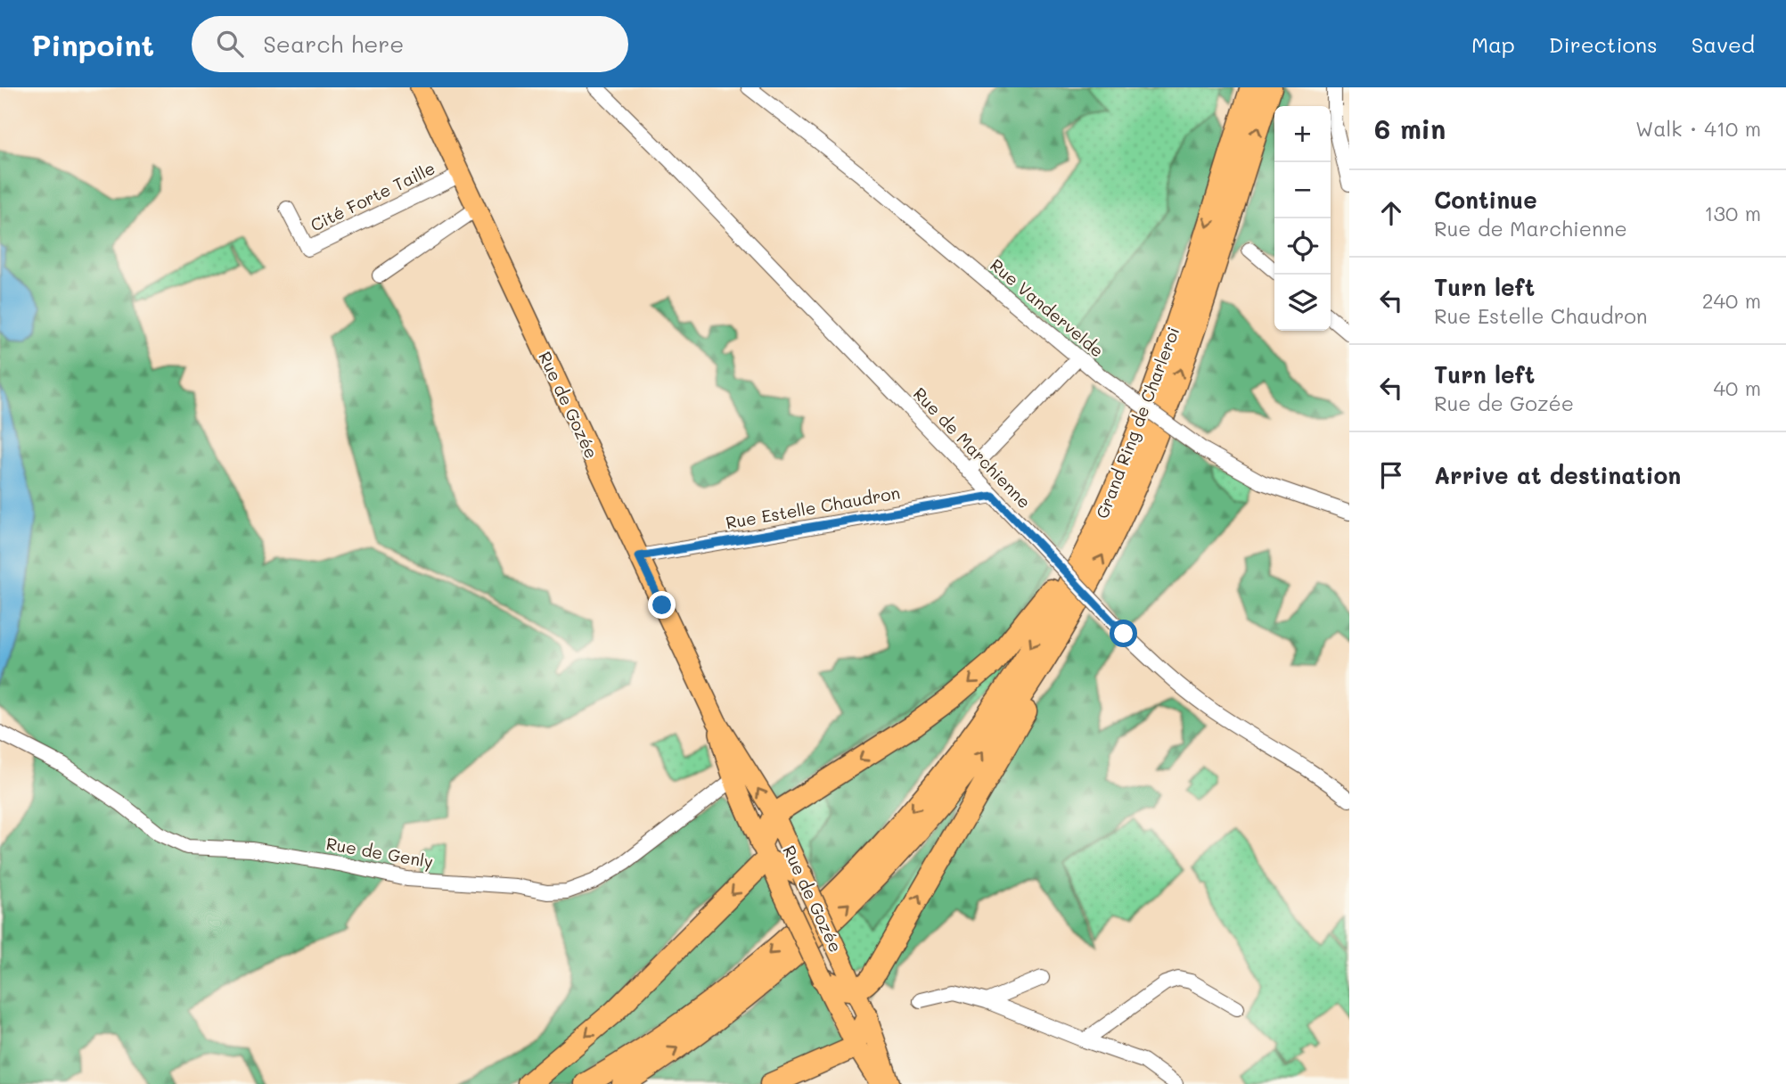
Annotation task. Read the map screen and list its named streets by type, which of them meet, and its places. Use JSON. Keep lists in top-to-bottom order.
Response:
{
  "streets": {
    "highway": ["Grand Ring de Charleroi"],
    "main road": ["Rue de Gozée"],
    "street": [
      "Cité Forte Taille",
      "Rue Vandervelde",
      "Rue de Marchienne",
      "Rue Estelle Chaudron",
      "Rue de Genly"
    ]
  },
  "crossings": [
    ["Cité Forte Taille", "Rue de Gozée"],
    ["Rue de Gozée", "Rue Estelle Chaudron"],
    ["Rue de Gozée", "Rue de Genly"],
    ["Rue de Marchienne", "Rue Estelle Chaudron"]
  ],
  "page": {
    "header": "Pinpoint",
    "search": "Search here",
    "nav": ["Map", "Directions", "Saved"],
    "heading": ["6 min", "Walk · 410 m"],
    "map_buttons": ["+", "−"],
    "list": [
      ["Continue", "Rue de Marchienne", "130 m"],
      ["Turn left", "Rue Estelle Chaudron", "240 m"],
      ["Turn left", "Rue de Gozée", "40 m"],
      "Arrive at destination"
    ]
  }
}
